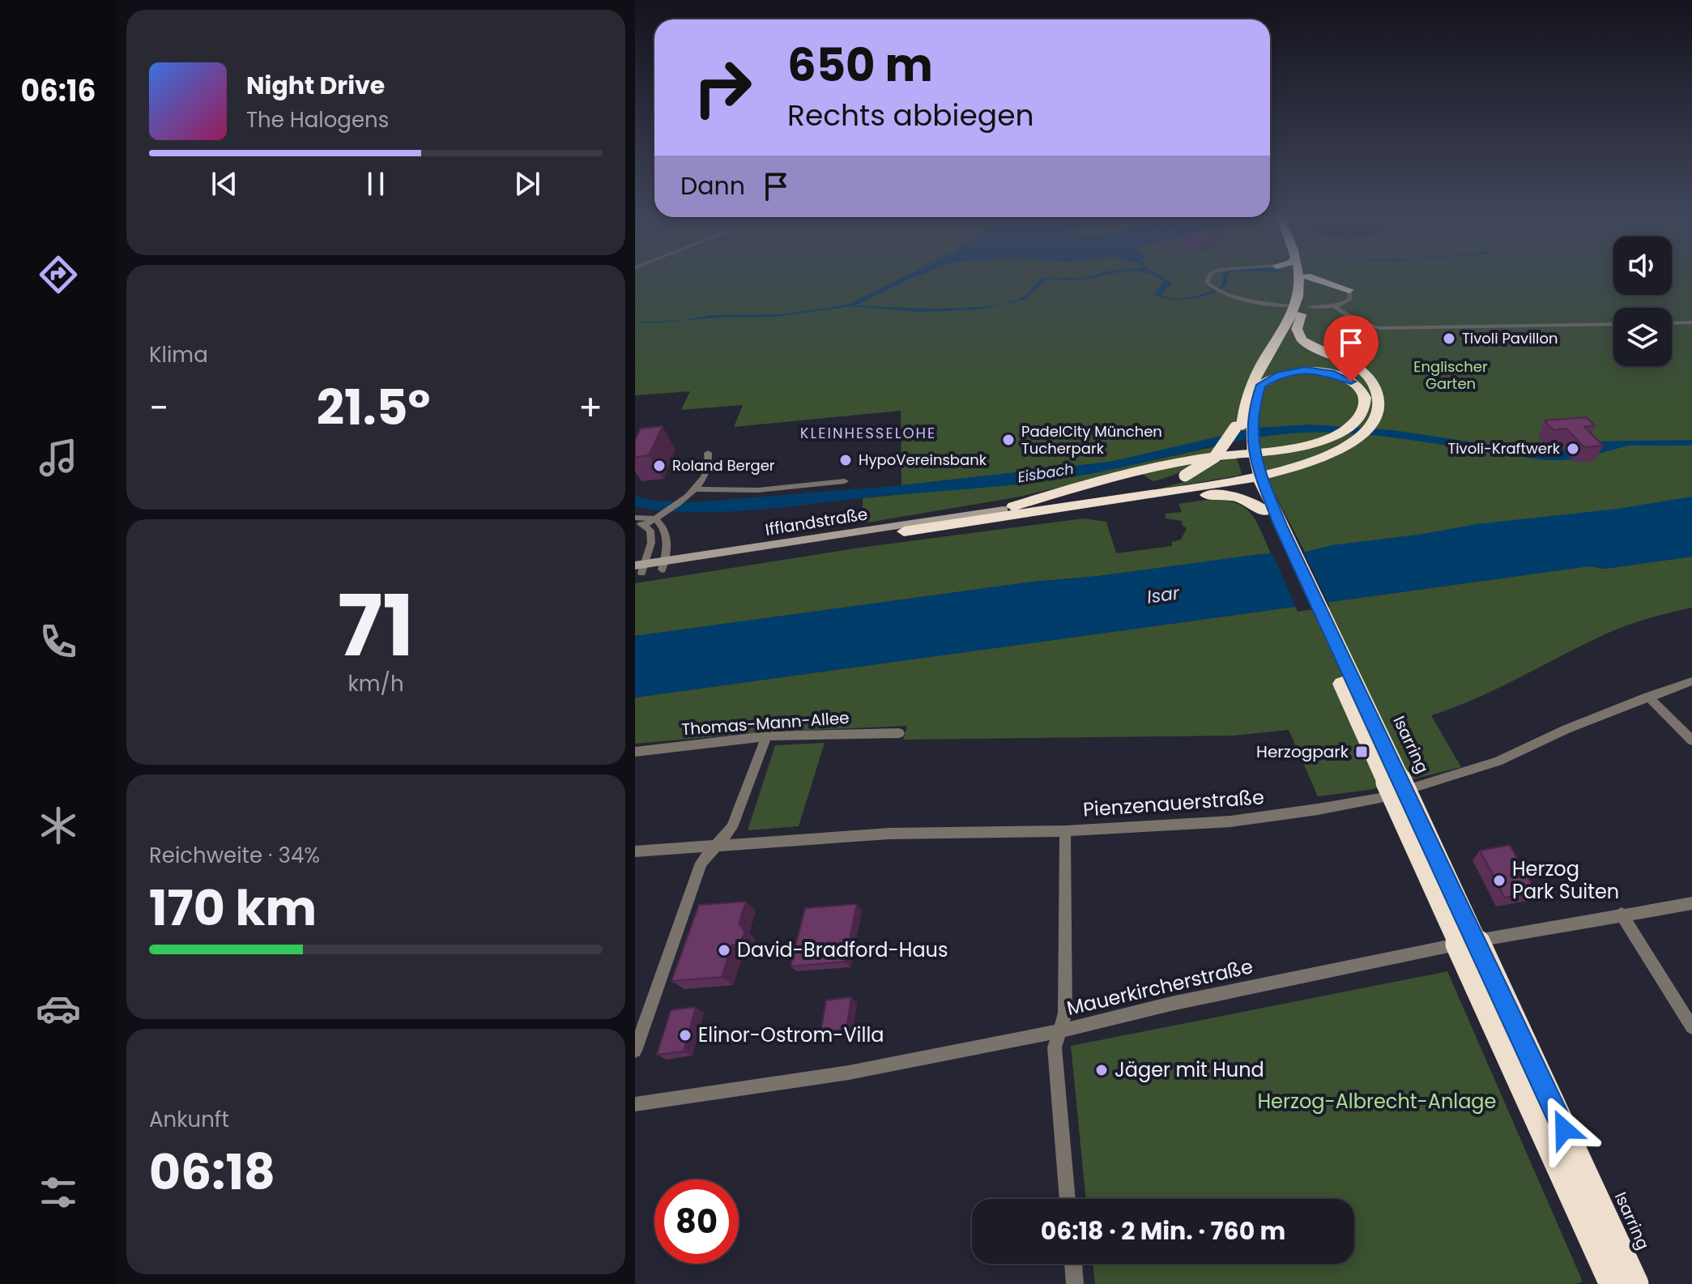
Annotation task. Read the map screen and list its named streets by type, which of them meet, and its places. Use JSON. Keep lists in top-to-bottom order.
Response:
{
  "streets": {
    "highway": ["Isarring"],
    "main road": ["Ifflandstraße"],
    "street": ["Thomas-Mann-Allee", "Pienzenauerstraße", "Mauerkircherstraße"]
  },
  "districts": ["KLEINHESSELOHE"],
  "water": ["Eisbach", "Isar"],
  "parks": ["Englischer Garten", "Herzog-Albrecht-Anlage"],
  "places": {
    "other": [
      "Tivoli Pavillon",
      "PadelCity München Tucherpark",
      "Tivoli-Kraftwerk",
      "HypoVereinsbank",
      "Roland Berger",
      "Herzog Park Suiten",
      "David-Bradford-Haus",
      "Elinor-Ostrom-Villa",
      "Jäger mit Hund"
    ],
    "transit": ["Herzogpark"]
  },
  "page": {
    "tabs": "06:16",
    "turn": ["650 m", "Rechts abbiegen"],
    "song": ["Night Drive", "The Halogens"],
    "then": "Dann",
    "tile": [
      "Klima",
      ["71", "km/h"],
      ["Reichweite · 34%", "170 km"],
      ["Ankunft", "06:18"]
    ],
    "heat": ["−", "21.5°", "+"],
    "limit": "80",
    "trip": "06:18 · 2 Min. · 760 m"
  }
}
